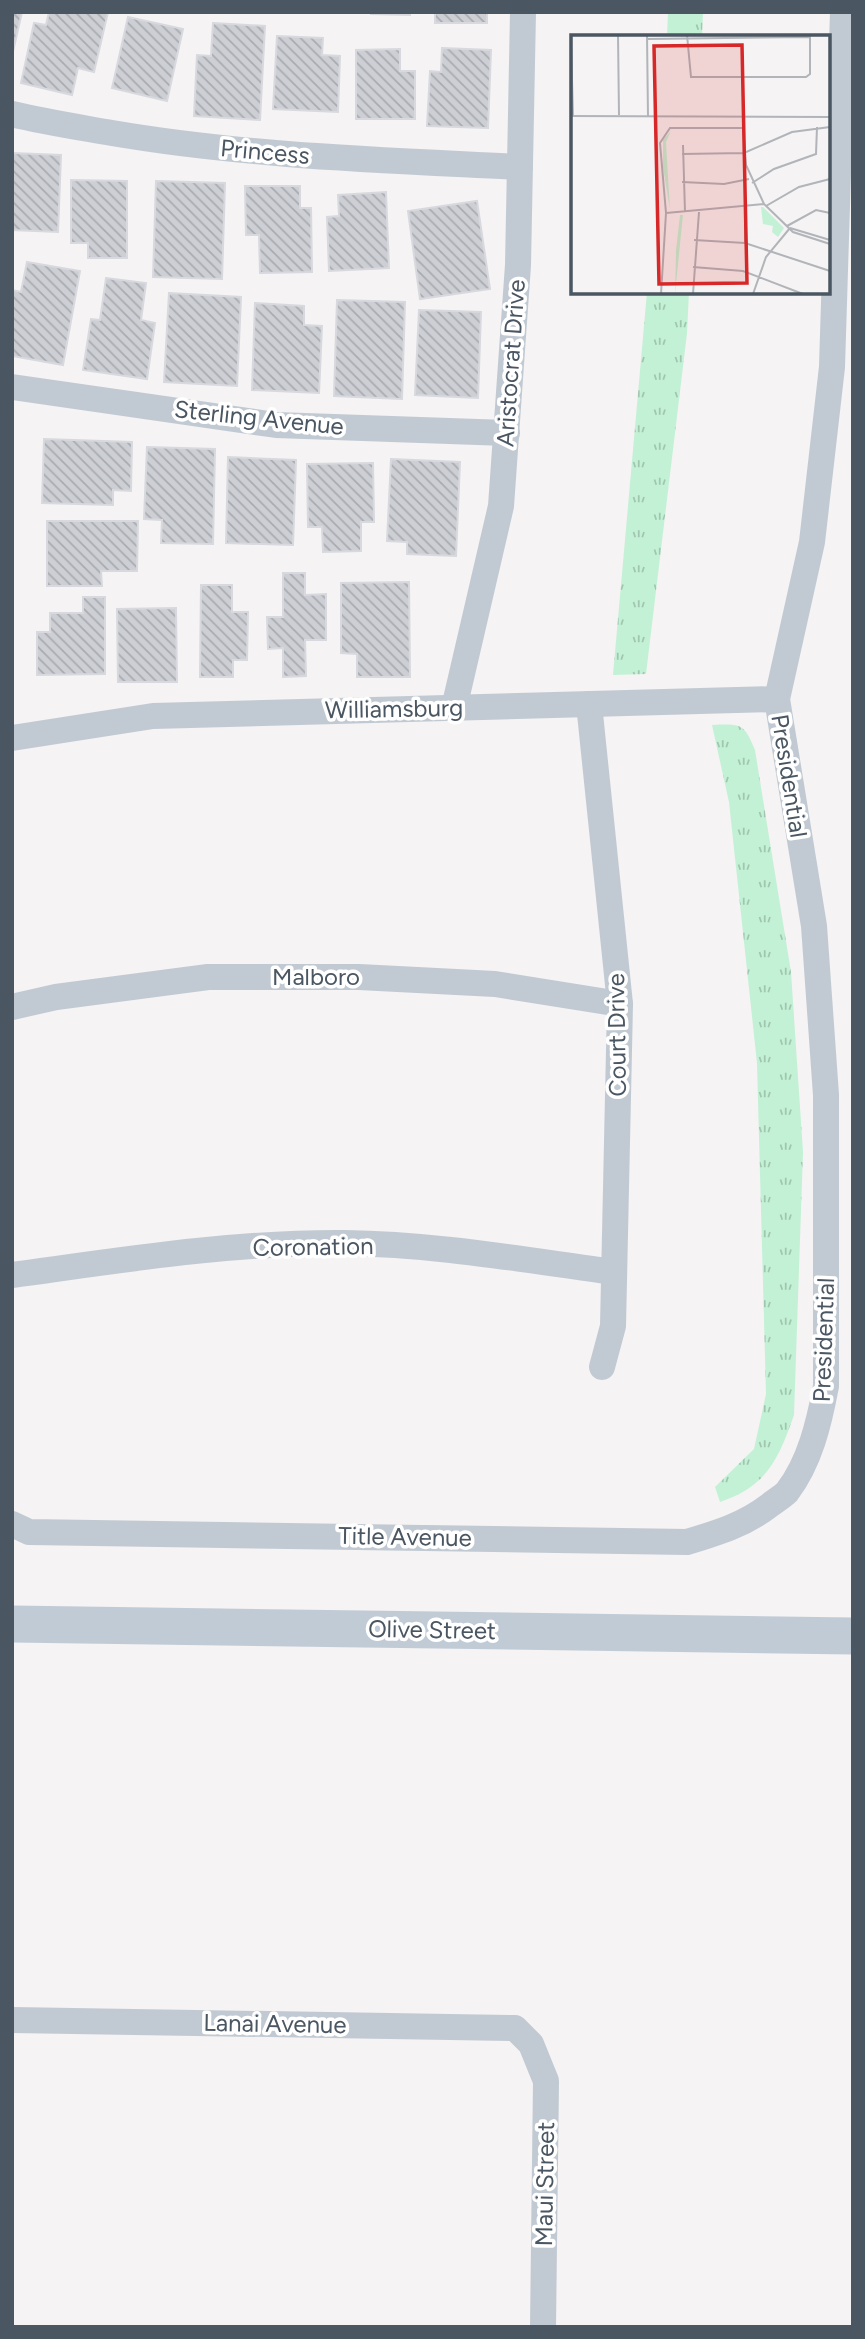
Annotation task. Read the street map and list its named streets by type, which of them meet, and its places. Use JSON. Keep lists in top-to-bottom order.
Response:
{
  "streets": {
    "street": [
      "Princess",
      "Aristocrat Drive",
      "Sterling Avenue",
      "Williamsburg",
      "Presidential",
      "Malboro",
      "Court Drive",
      "Coronation",
      "Title Avenue",
      "Olive Street",
      "Lanai Avenue",
      "Maui Street"
    ]
  },
  "crossings": [
    ["Princess", "Aristocrat Drive"],
    ["Aristocrat Drive", "Sterling Avenue"],
    ["Aristocrat Drive", "Williamsburg"],
    ["Williamsburg", "Presidential"],
    ["Williamsburg", "Court Drive"],
    ["Presidential", "Title Avenue"],
    ["Malboro", "Court Drive"],
    ["Court Drive", "Coronation"],
    ["Lanai Avenue", "Maui Street"]
  ]
}
